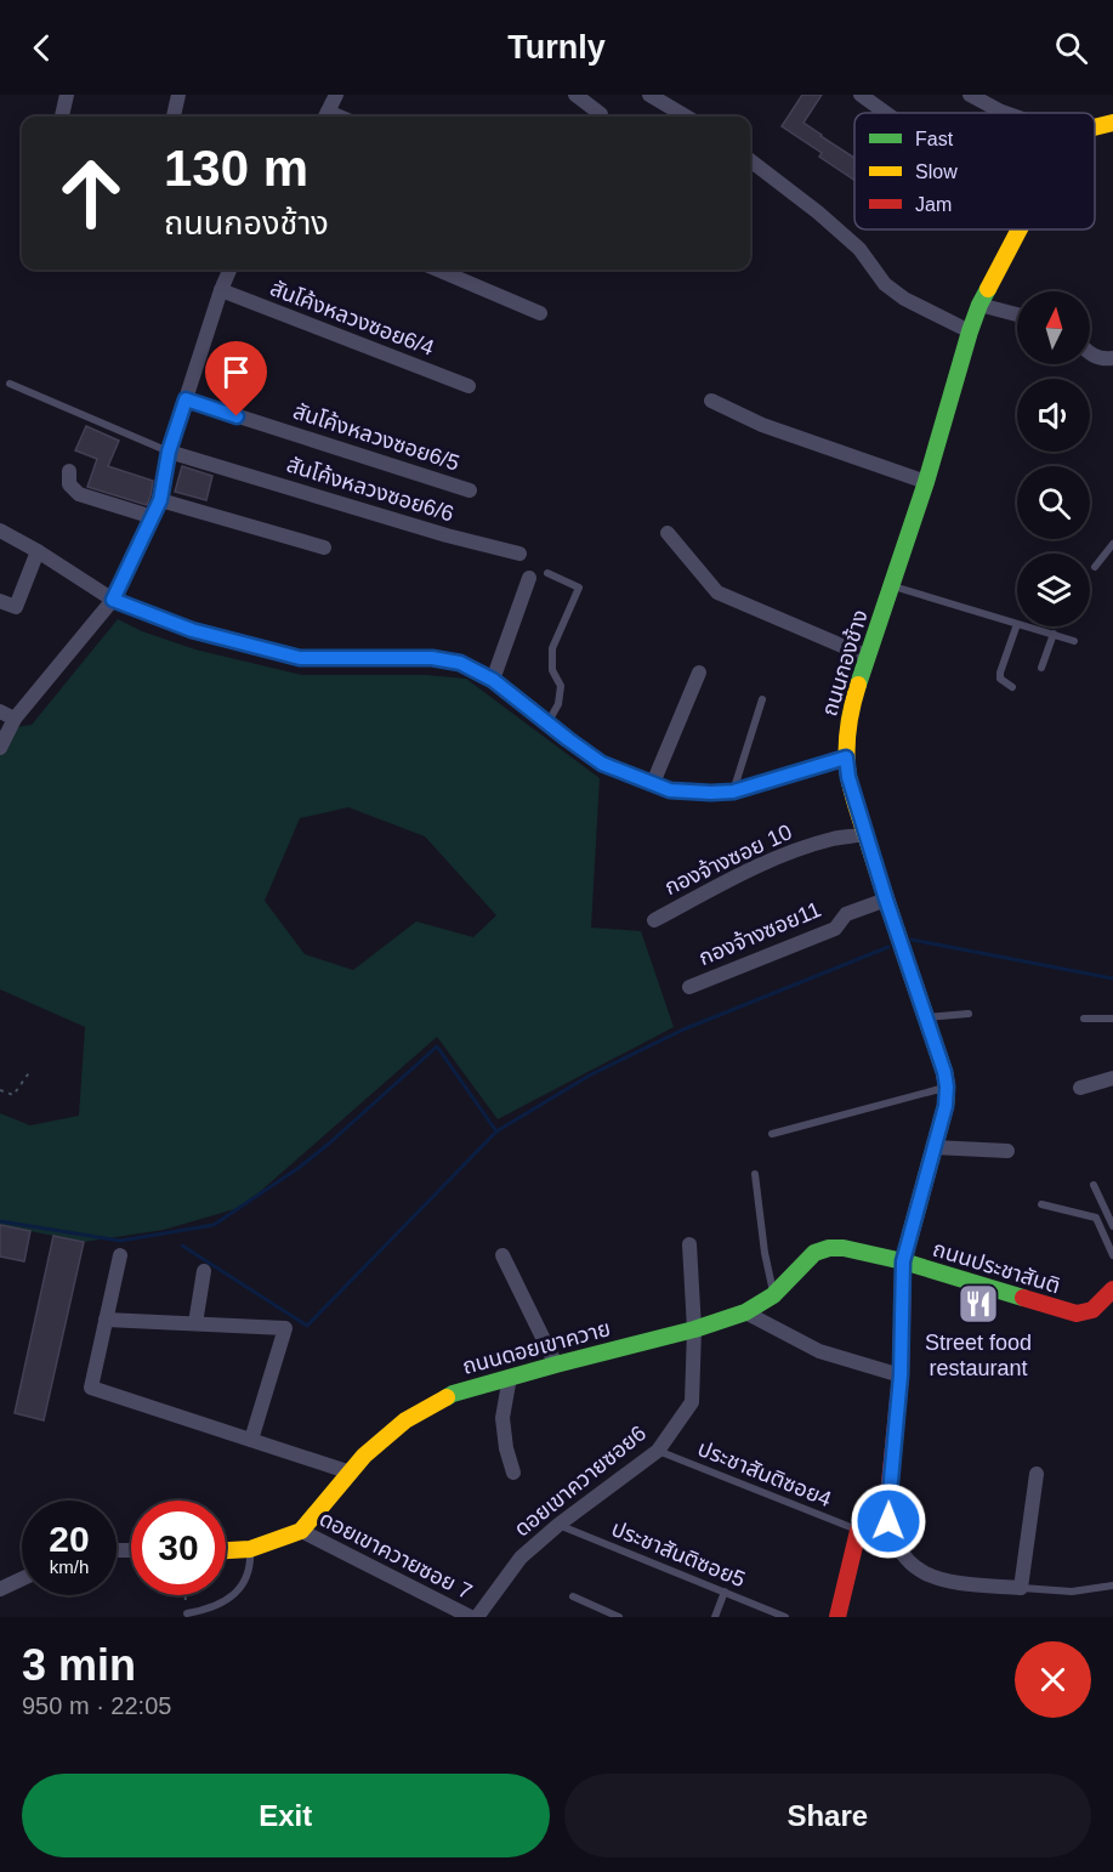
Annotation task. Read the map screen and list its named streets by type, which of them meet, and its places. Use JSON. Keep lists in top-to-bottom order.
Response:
{
  "streets": {
    "street": [
      "สันโค้งหลวงซอย6/4",
      "สันโค้งหลวงซอย6/5",
      "สันโค้งหลวงซอย6/6",
      "ถนนกองช้าง",
      "กองจ้างซอย 10",
      "กองจ้างซอย11",
      "ถนนประชาสันติ",
      "ถนนดอยเขาควาย",
      "ดอยเขาควายซอย6",
      "ดอยเขาควายซอย 7"
    ],
    "lane": ["ประชาสันติซอย4", "ประชาสันติซอย5"]
  },
  "crossings": [
    ["ถนนกองช้าง", "กองจ้างซอย 10"],
    ["ถนนกองช้าง", "กองจ้างซอย11"],
    ["ถนนกองช้าง", "ถนนประชาสันติ"],
    ["ถนนกองช้าง", "ถนนดอยเขาควาย"],
    ["ถนนประชาสันติ", "ถนนดอยเขาควาย"],
    ["ถนนดอยเขาควาย", "ดอยเขาควายซอย6"],
    ["ถนนดอยเขาควาย", "ดอยเขาควายซอย 7"],
    ["ประชาสันติซอย4", "ดอยเขาควายซอย6"],
    ["ดอยเขาควายซอย6", "ประชาสันติซอย5"]
  ],
  "places": {
    "restaurant": ["Street food restaurant"]
  },
  "legend": ["Fast", "Slow", "Jam"],
  "north": "top",
  "page": {
    "header": "Turnly",
    "turn": ["130 m", "ถนนกองช้าง"],
    "speed": "20 km/h",
    "limit": "30",
    "heading": ["3 min", "950 m · 22:05"],
    "buttons": ["Exit", "Share"]
  }
}
